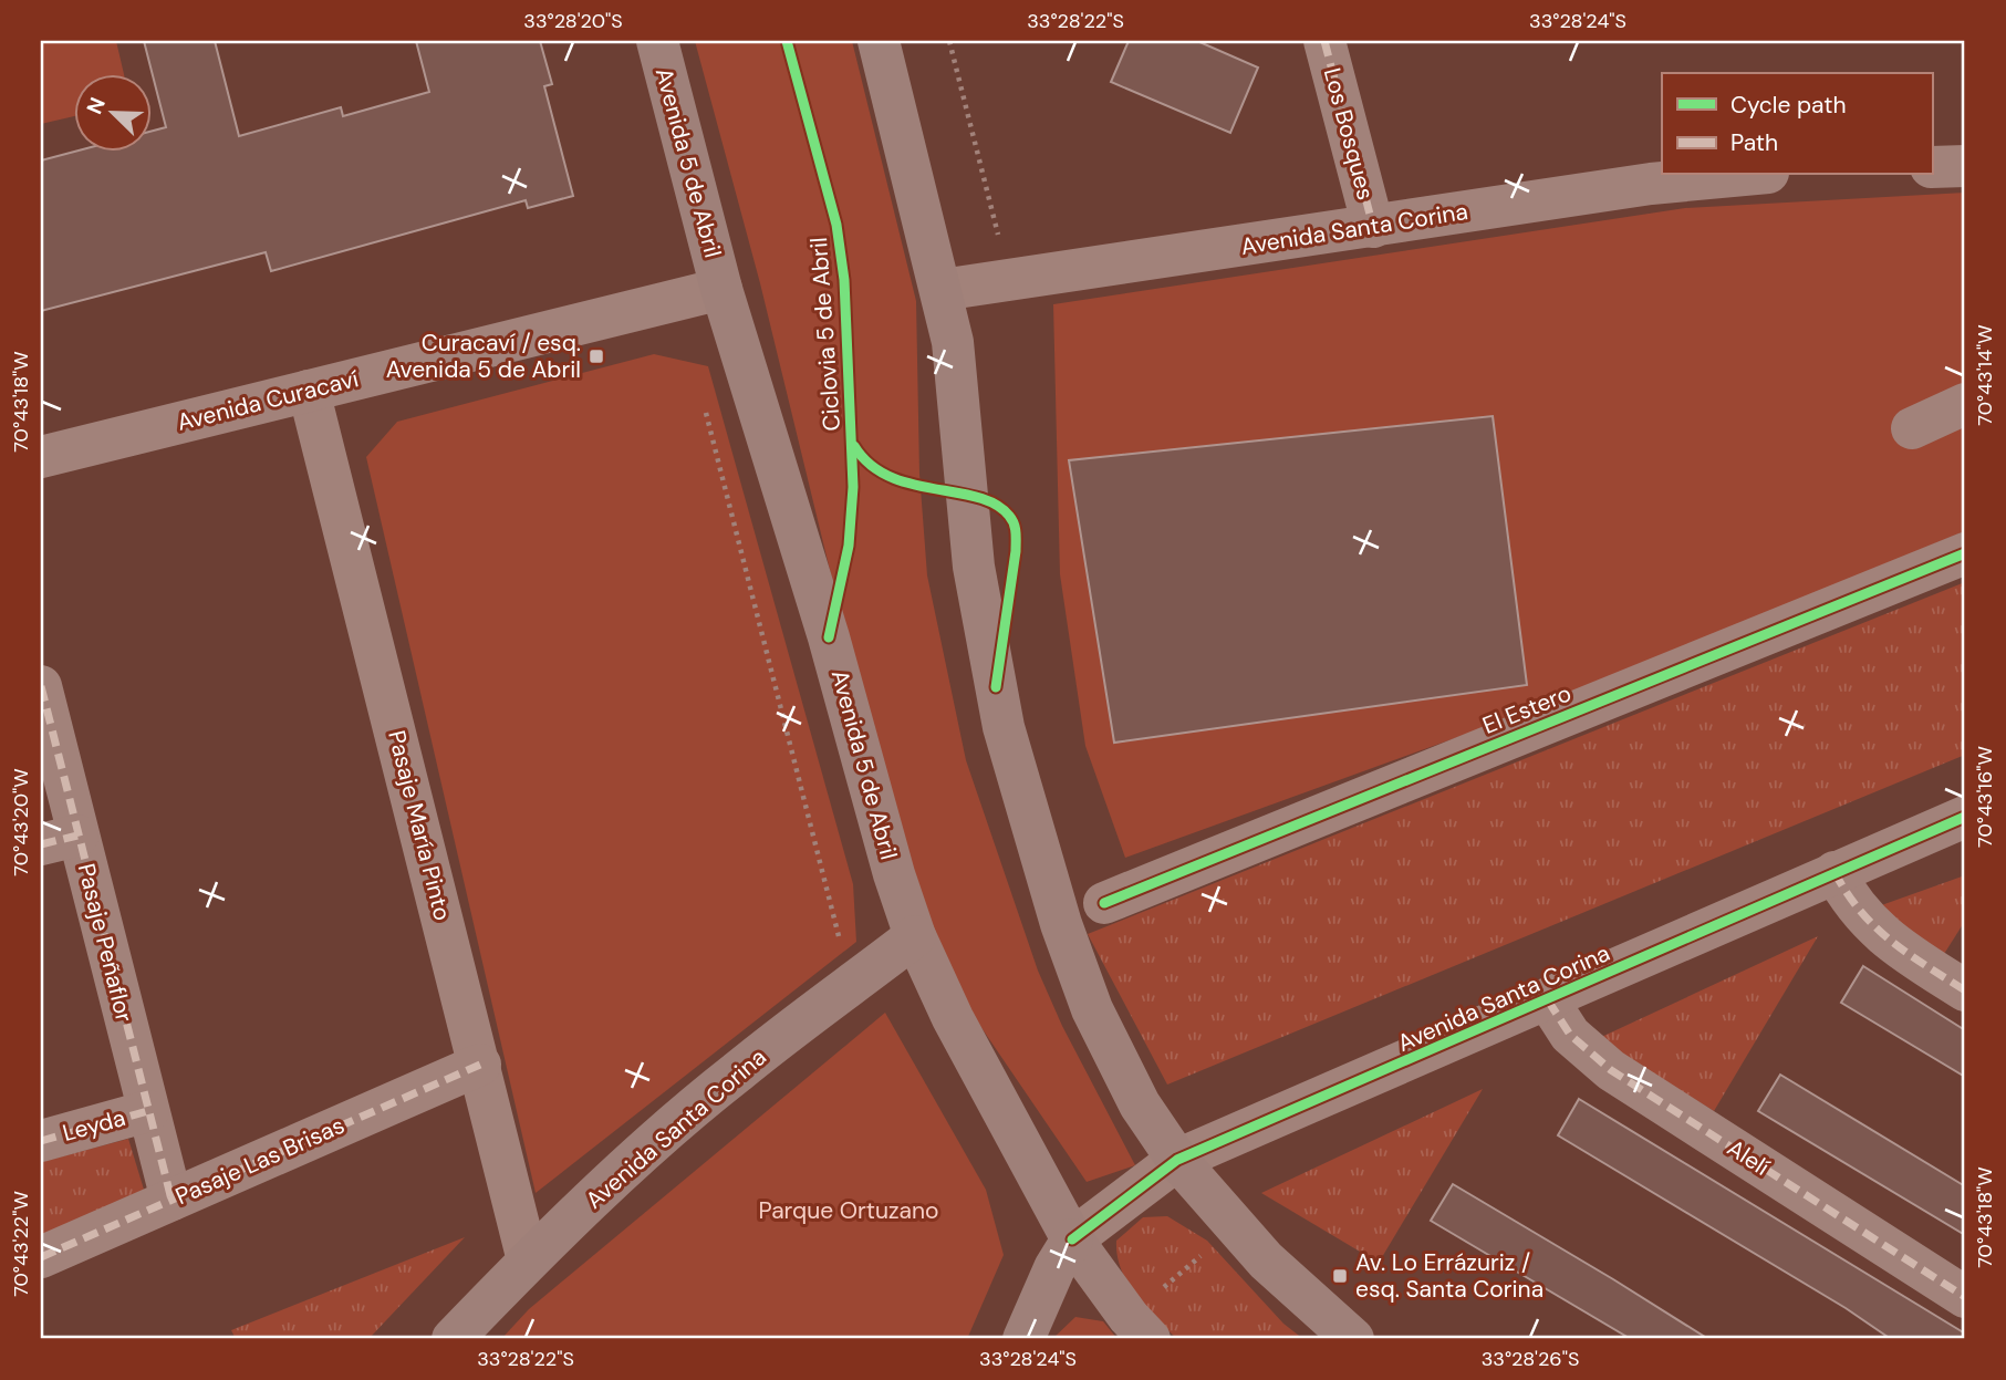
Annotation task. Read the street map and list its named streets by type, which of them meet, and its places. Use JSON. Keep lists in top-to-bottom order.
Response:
{
  "streets": {
    "main road": ["Avenida 5 de Abril", "Avenida Santa Corina"],
    "street": [
      "Los Bosques",
      "Avenida Curacaví",
      "El Estero",
      "Pasaje María Pinto",
      "Pasaje Peñaflor",
      "Leyda",
      "Alelí",
      "Pasaje Las Brisas"
    ],
    "cycle path": ["Ciclovia 5 de Abril"]
  },
  "crossings": [
    ["Los Bosques", "Avenida Santa Corina"],
    ["Avenida 5 de Abril", "Avenida Santa Corina"],
    ["Avenida 5 de Abril", "Avenida Curacaví"],
    ["Avenida Santa Corina", "Pasaje María Pinto"],
    ["Avenida Santa Corina", "Alelí"],
    ["Avenida Curacaví", "Pasaje María Pinto"],
    ["Pasaje María Pinto", "Pasaje Las Brisas"],
    ["Pasaje Peñaflor", "Leyda"],
    ["Pasaje Peñaflor", "Pasaje Las Brisas"]
  ],
  "parks": ["Parque Ortuzano"],
  "places": {
    "transit": ["Curacaví / esq. Avenida 5 de Abril", "Av. Lo Errázuriz / esq. Santa Corina"]
  },
  "legend": ["Cycle path", "Path"],
  "north": "top left",
  "coordinates": [
    "33°28'20\"S",
    "33°28'22\"S",
    "33°28'24\"S",
    "70°43'14\"W",
    "70°43'18\"W",
    "70°43'16\"W",
    "70°43'20\"W",
    "70°43'22\"W",
    "33°28'26\"S"
  ]
}
